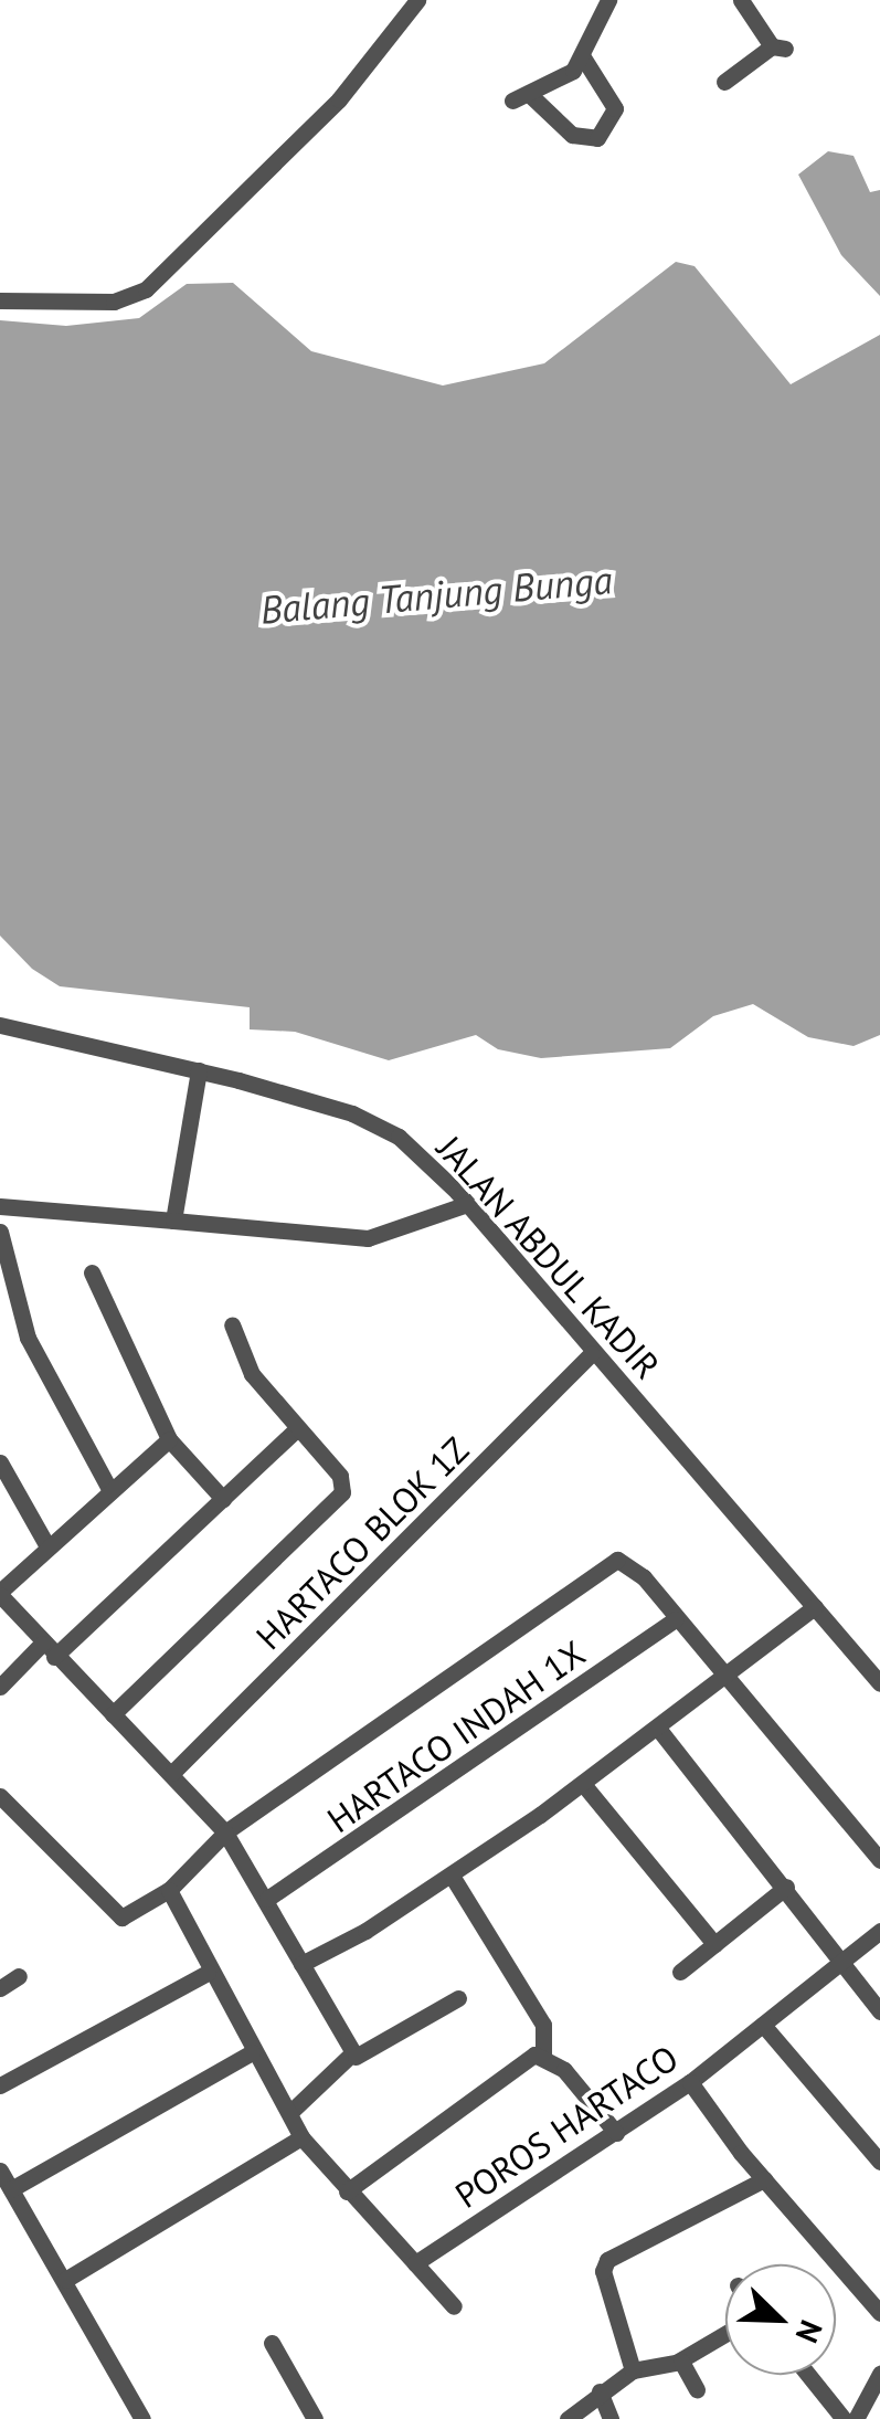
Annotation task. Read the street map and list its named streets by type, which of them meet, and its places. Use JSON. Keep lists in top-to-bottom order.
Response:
{
  "streets": {
    "street": [
      "JALAN ABDUL KADIR",
      "HARTACO BLOK 1Z",
      "HARTACO INDAH 1X",
      "POROS HARTACO"
    ]
  },
  "crossings": [
    ["JALAN ABDUL KADIR", "HARTACO BLOK 1Z"]
  ],
  "water": ["Balang Tanjung Bunga"],
  "north": "bottom right"
}
